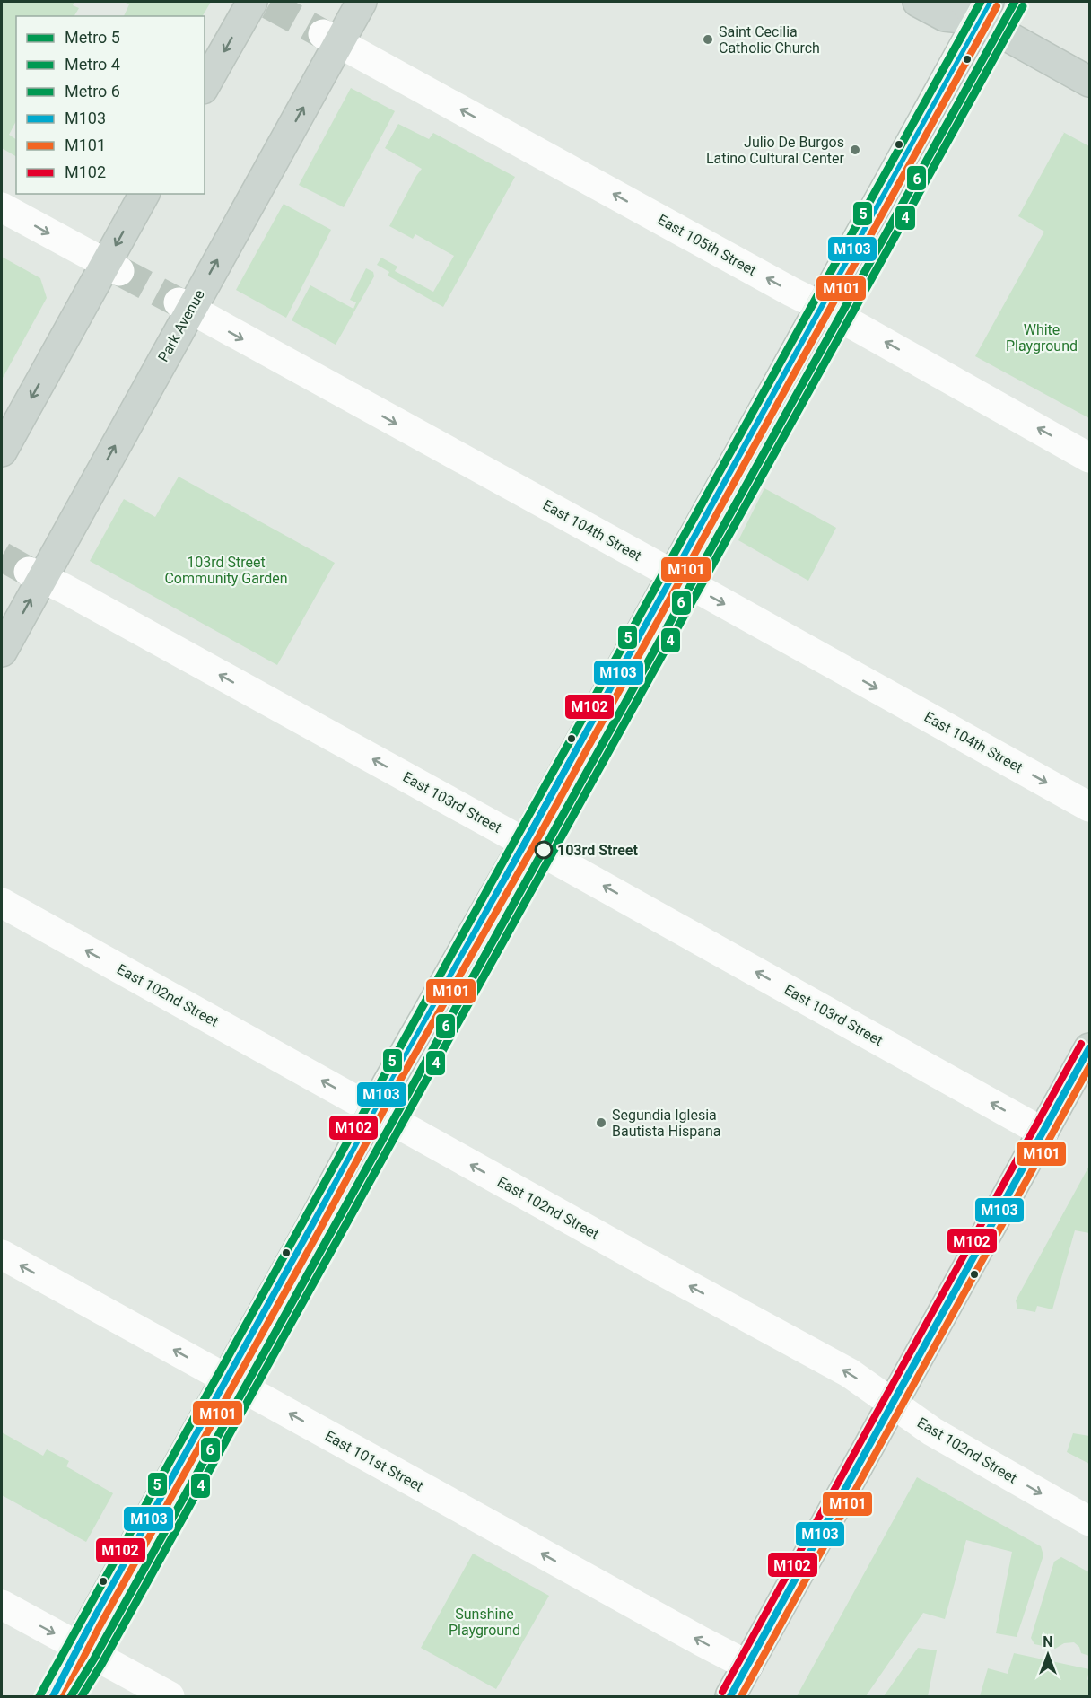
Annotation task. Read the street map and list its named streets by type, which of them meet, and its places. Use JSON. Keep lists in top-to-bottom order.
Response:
{
  "streets": {
    "main road": ["Park Avenue"],
    "street": [
      "East 105th Street",
      "East 104th Street",
      "East 103rd Street",
      "East 102nd Street",
      "East 101st Street"
    ]
  },
  "crossings": [
    ["East 105th Street", "Park Avenue"],
    ["Park Avenue", "East 104th Street"],
    ["Park Avenue", "East 103rd Street"]
  ],
  "one_way": [
    "East 105th Street",
    "East 104th Street",
    "East 103rd Street",
    "East 101st Street"
  ],
  "parks": ["White Playground", "103rd Street Community Garden", "Sunshine Playground"],
  "places": [
    "Saint Cecilia Catholic Church",
    "Julio De Burgos Latino Cultural Center",
    "103rd Street",
    "Segundia Iglesia Bautista Hispana"
  ],
  "lines": [
    "metro line 5",
    "metro line 6",
    "transit line M103",
    "transit line M102",
    "metro line 4",
    "transit line M101"
  ],
  "legend": [
    "Metro 5",
    "Metro 4",
    "Metro 6",
    "M103",
    "M101",
    "M102"
  ],
  "north": "top"
}
